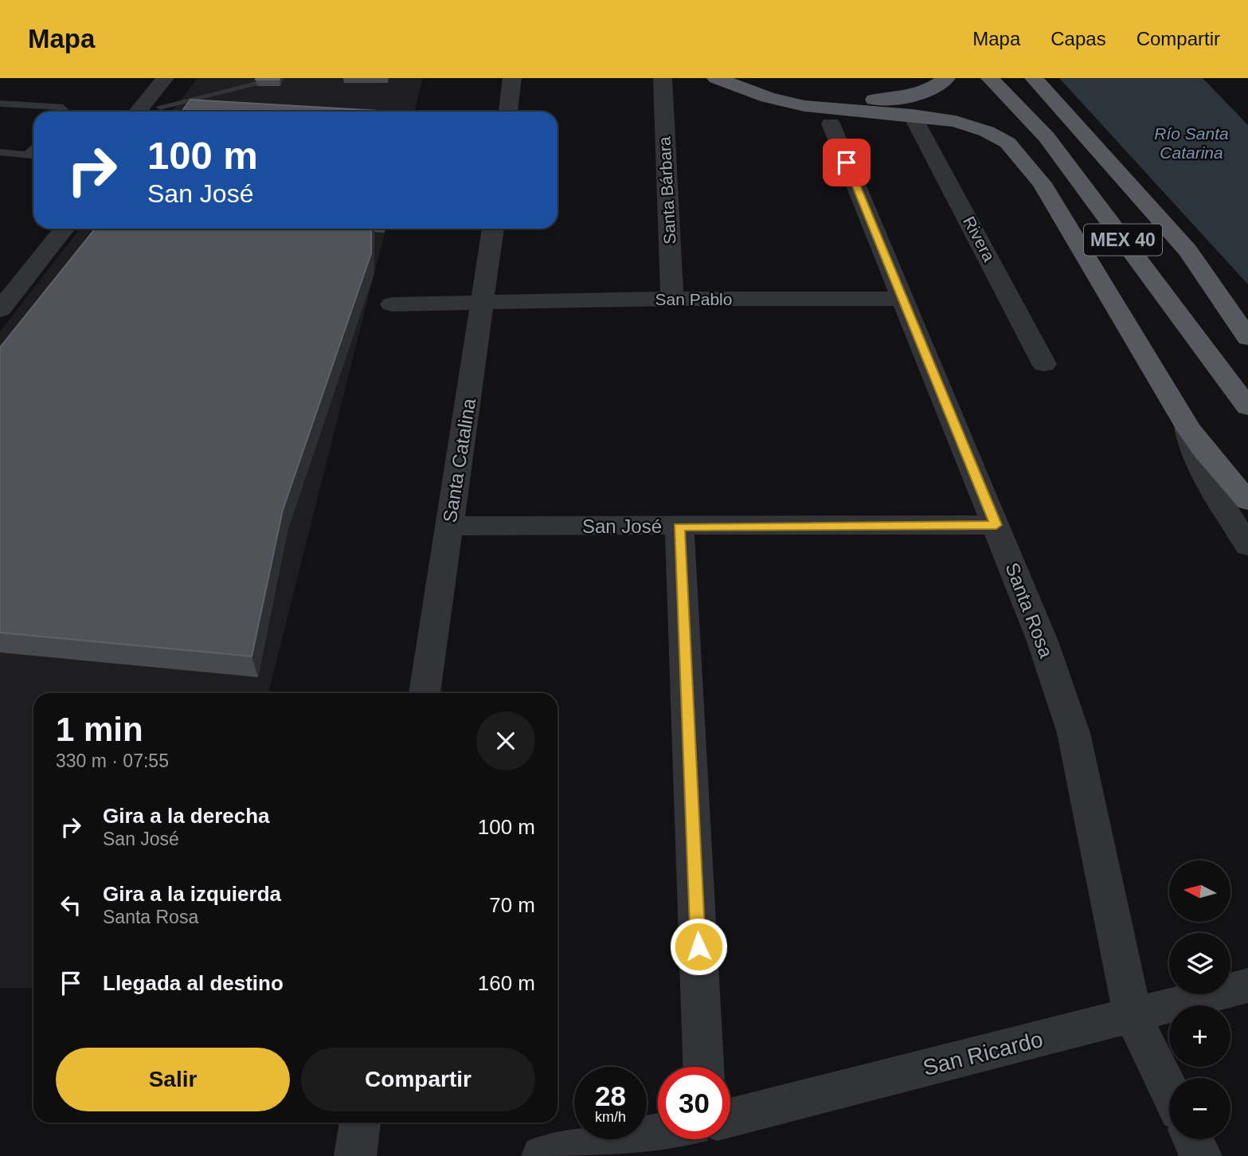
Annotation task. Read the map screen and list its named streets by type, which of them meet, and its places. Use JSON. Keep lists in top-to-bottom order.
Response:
{
  "streets": {
    "highway": ["MEX 40"],
    "street": [
      "Santa Bárbara",
      "Rivera",
      "San Pablo",
      "Santa Catalina",
      "San José",
      "Santa Rosa",
      "San Ricardo"
    ]
  },
  "crossings": [
    ["Santa Bárbara", "San Pablo"],
    ["San Pablo", "Santa Catalina"],
    ["San Pablo", "Santa Rosa"],
    ["Santa Catalina", "San José"],
    ["San José", "Santa Rosa"],
    ["Santa Rosa", "San Ricardo"]
  ],
  "water": ["Río Santa Catarina"],
  "north": "left",
  "page": {
    "header": "Mapa",
    "nav": ["Mapa", "Capas", "Compartir"],
    "turn": ["100 m", "San José"],
    "heading": ["1 min", "330 m · 07:55"],
    "list": [
      {
        "name": "Gira a la derecha",
        "note": "San José",
        "value": "100 m"
      },
      {
        "name": "Gira a la izquierda",
        "note": "Santa Rosa",
        "value": "70 m"
      },
      {
        "name": "Llegada al destino",
        "value": "160 m"
      }
    ],
    "map_buttons": ["+", "−"],
    "buttons": ["Salir", "Compartir"],
    "speed": "28 km/h",
    "limit": "30"
  }
}
